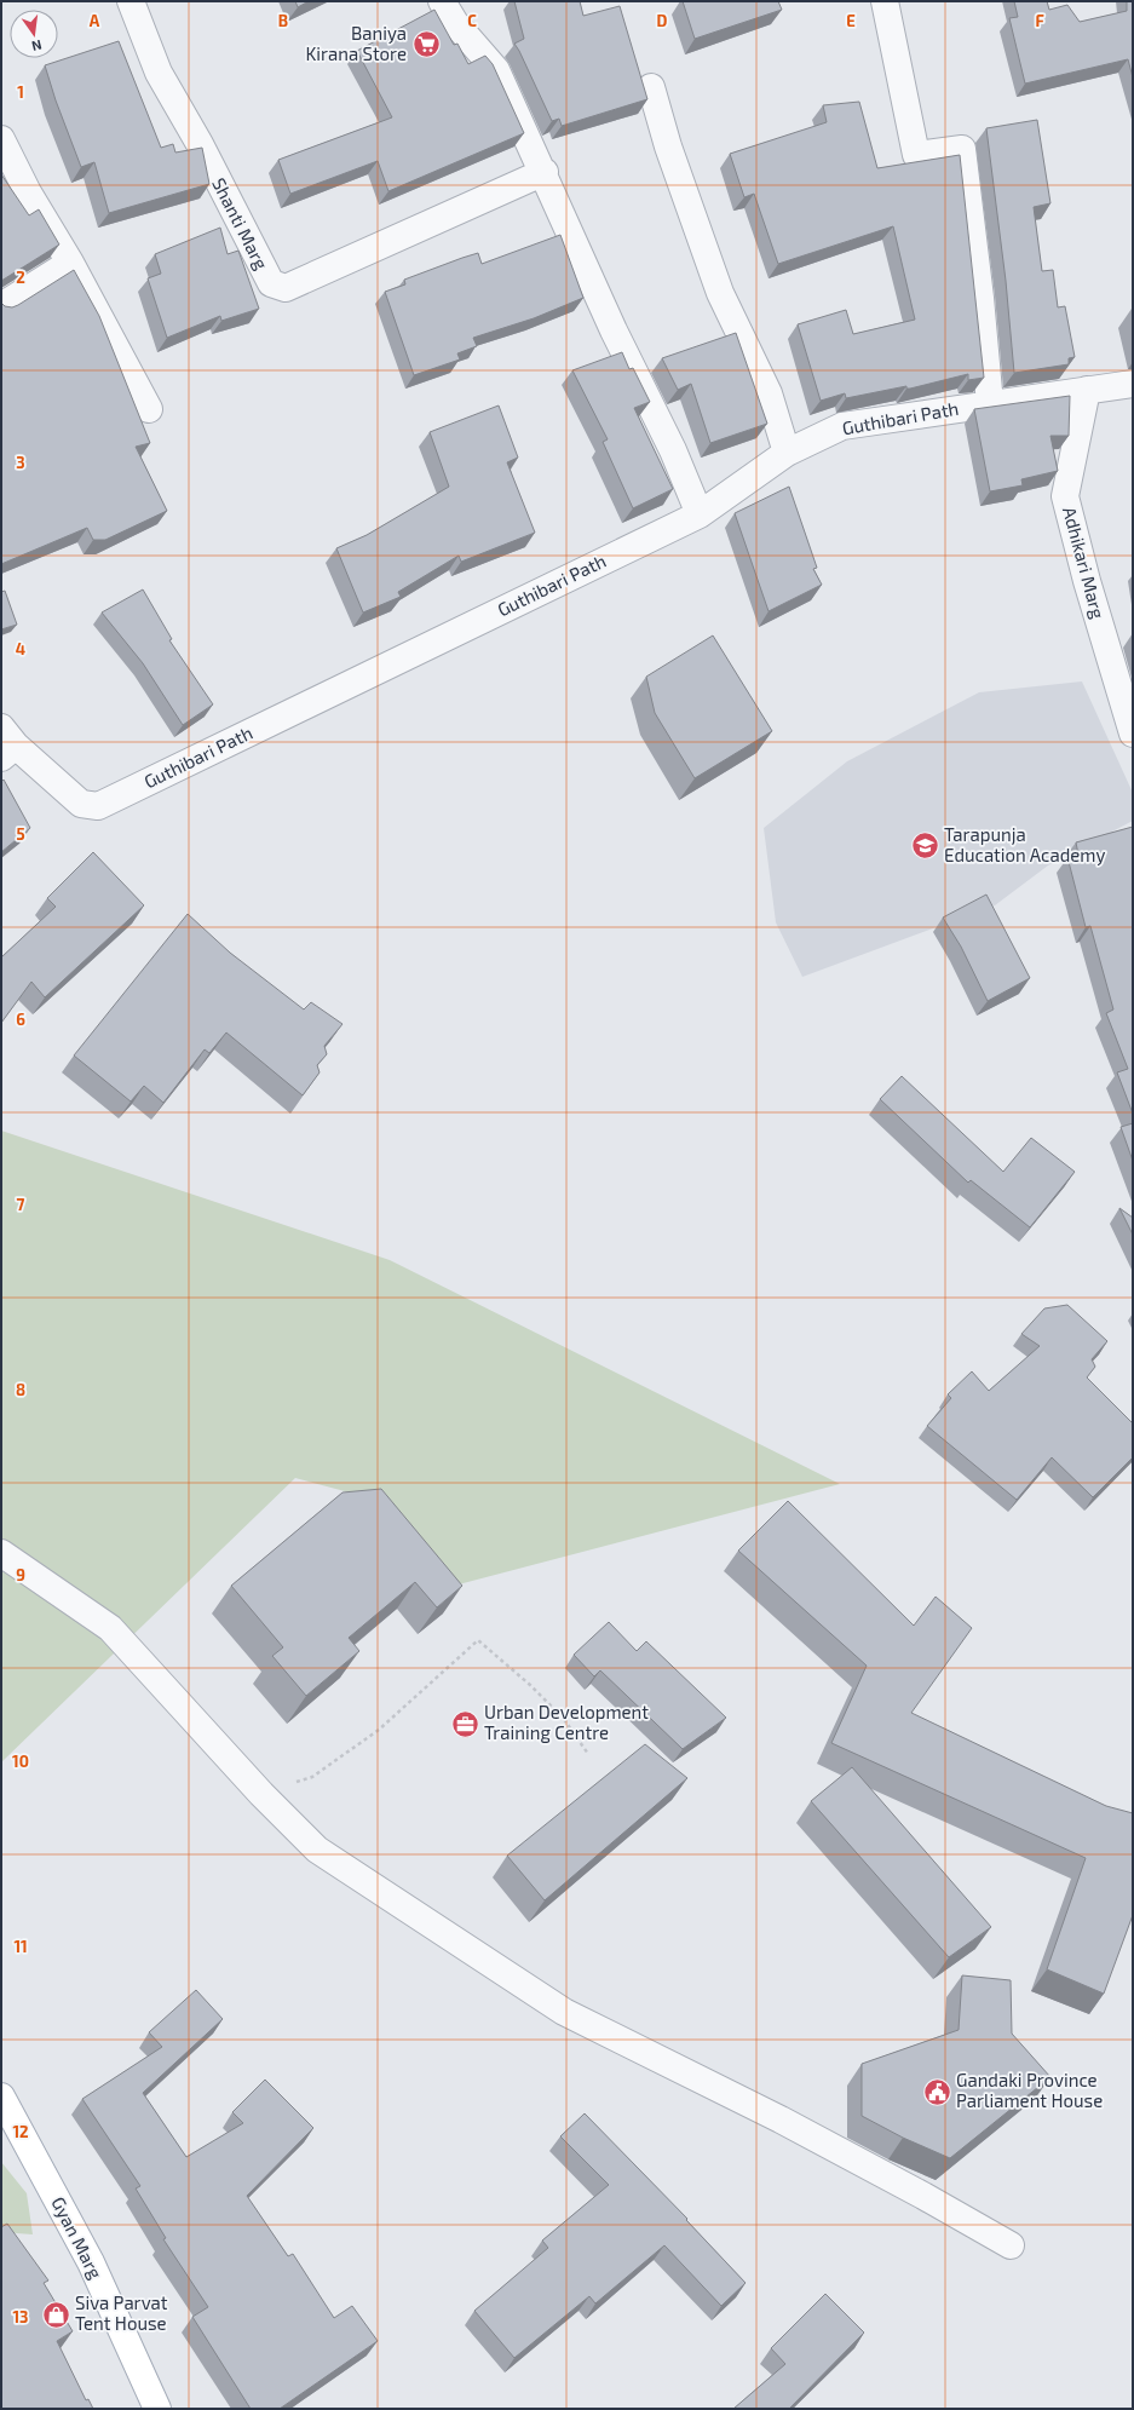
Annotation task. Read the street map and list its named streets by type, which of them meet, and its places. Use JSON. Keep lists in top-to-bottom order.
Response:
{
  "streets": {
    "main road": ["Gyan Marg"],
    "street": ["Shanti Marg", "Guthibari Path", "Adhikari Marg"]
  },
  "crossings": [
    ["Guthibari Path", "Adhikari Marg"]
  ],
  "places": {
    "supermarket": ["Baniya Kirana Store"],
    "school or university": ["Tarapunja Education Academy"],
    "office": ["Urban Development Training Centre"],
    "public building": ["Gandaki Province Parliament House"],
    "shop": ["Siva Parvat Tent House"]
  },
  "north": "bottom",
  "grid": {
    "columns": [
      "A",
      "B",
      "C",
      "D",
      "E",
      "F"
    ],
    "rows": [
      "1",
      "2",
      "3",
      "4",
      "5",
      "6",
      "7",
      "8",
      "9",
      "10",
      "11",
      "12",
      "13"
    ]
  }
}
